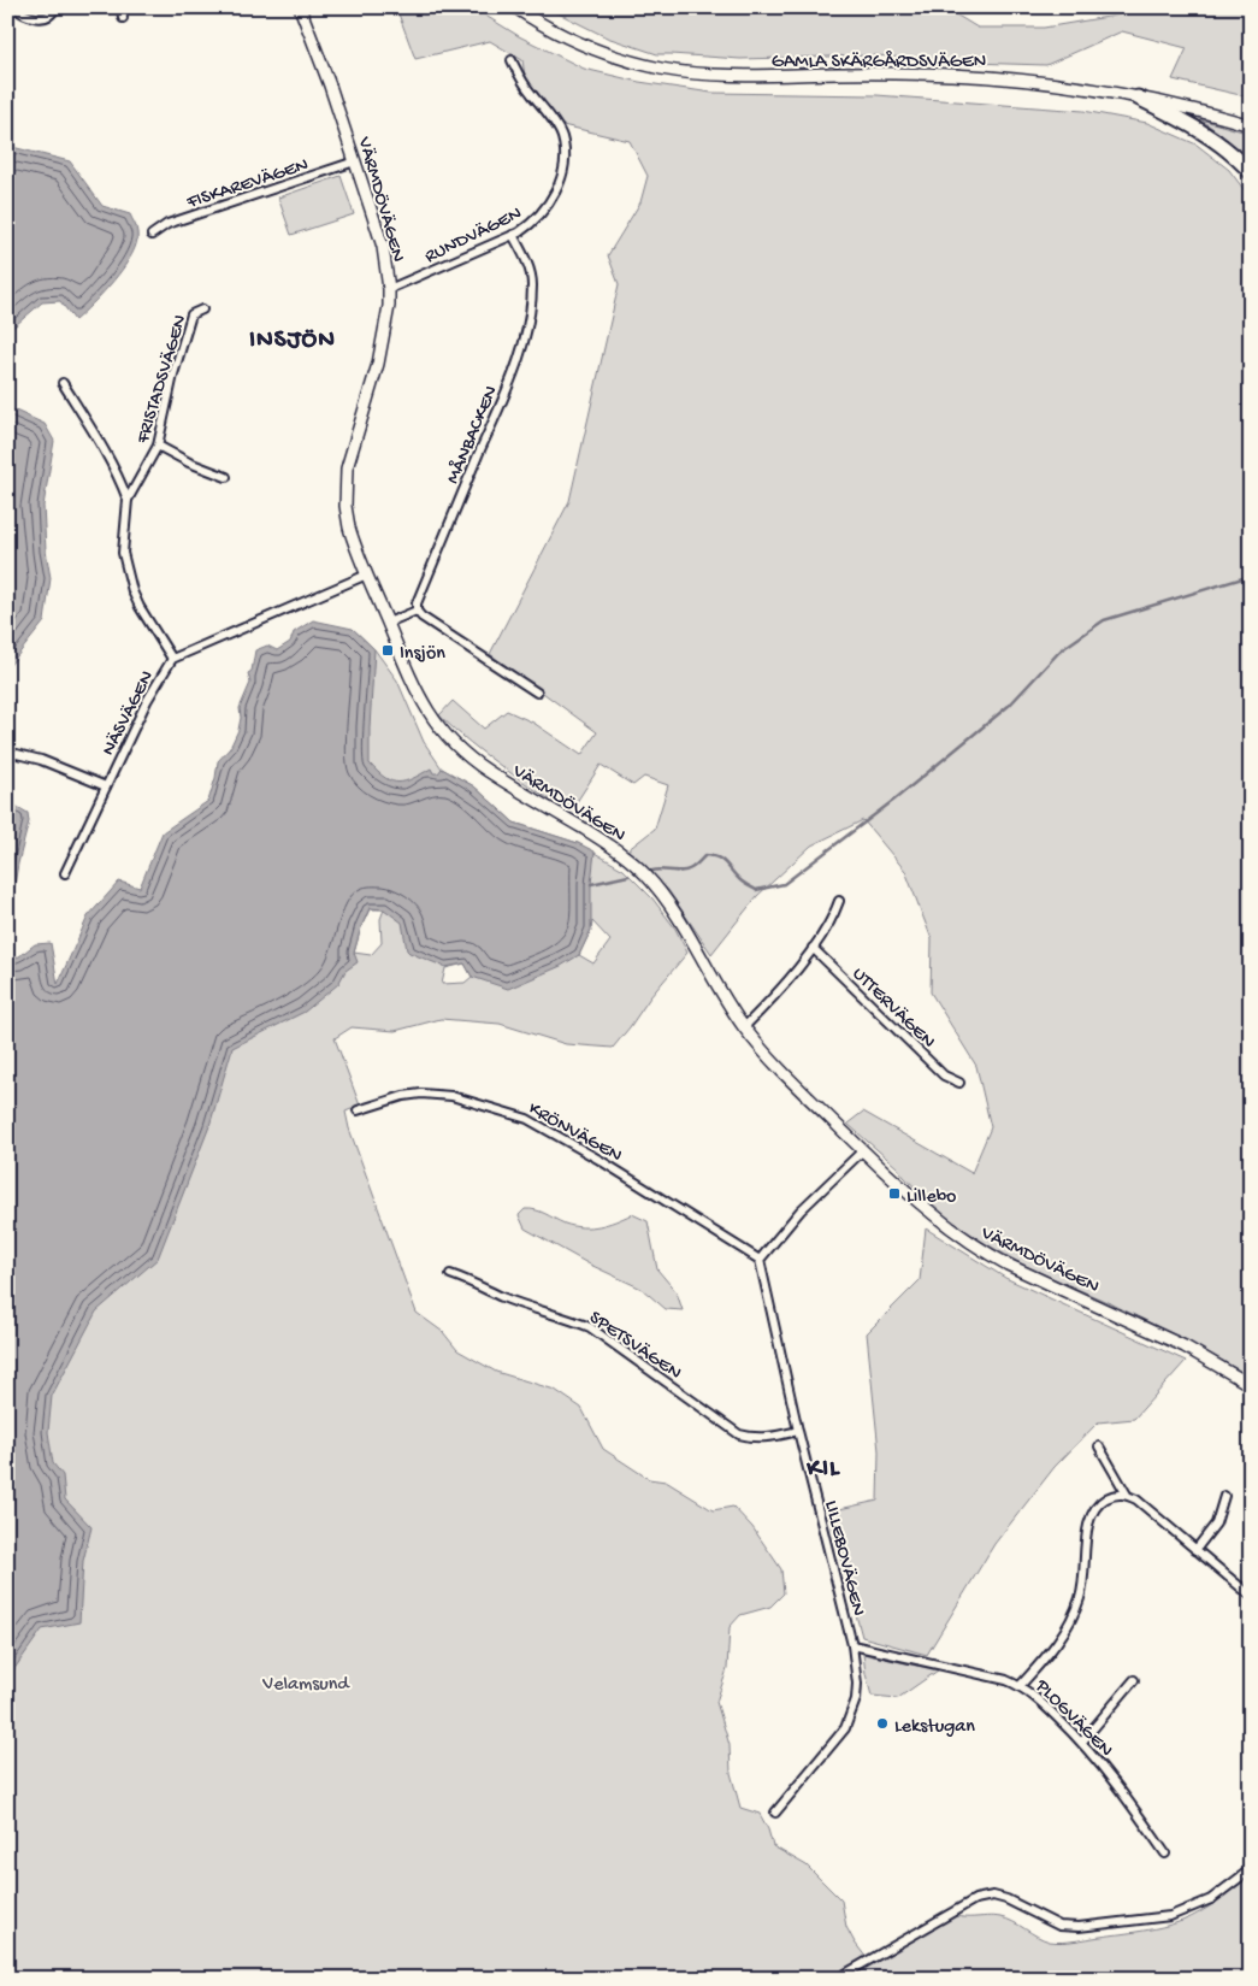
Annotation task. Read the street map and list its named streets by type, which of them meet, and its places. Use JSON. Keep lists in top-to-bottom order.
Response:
{
  "streets": {
    "main road": ["GAMLA SKÄRGÅRDSVÄGEN", "VÄRMDÖVÄGEN"],
    "street": [
      "FISKAREVÄGEN",
      "RUNDVÄGEN",
      "FRISTADSVÄGEN",
      "MÅNBACKEN",
      "NÄSVÄGEN",
      "UTTERVÄGEN",
      "KRÖNVÄGEN",
      "SPETSVÄGEN",
      "LILLEBOVÄGEN",
      "PLOGVÄGEN"
    ]
  },
  "crossings": [
    ["FISKAREVÄGEN", "VÄRMDÖVÄGEN"],
    ["VÄRMDÖVÄGEN", "RUNDVÄGEN"],
    ["VÄRMDÖVÄGEN", "NÄSVÄGEN"],
    ["RUNDVÄGEN", "MÅNBACKEN"],
    ["FRISTADSVÄGEN", "NÄSVÄGEN"],
    ["KRÖNVÄGEN", "LILLEBOVÄGEN"],
    ["SPETSVÄGEN", "LILLEBOVÄGEN"],
    ["LILLEBOVÄGEN", "PLOGVÄGEN"]
  ],
  "districts": ["INSJÖN", "KIL"],
  "parks": ["Velamsund"],
  "places": {
    "transit": ["Insjön", "Lillebo"],
    "other": ["Lekstugan"]
  }
}
